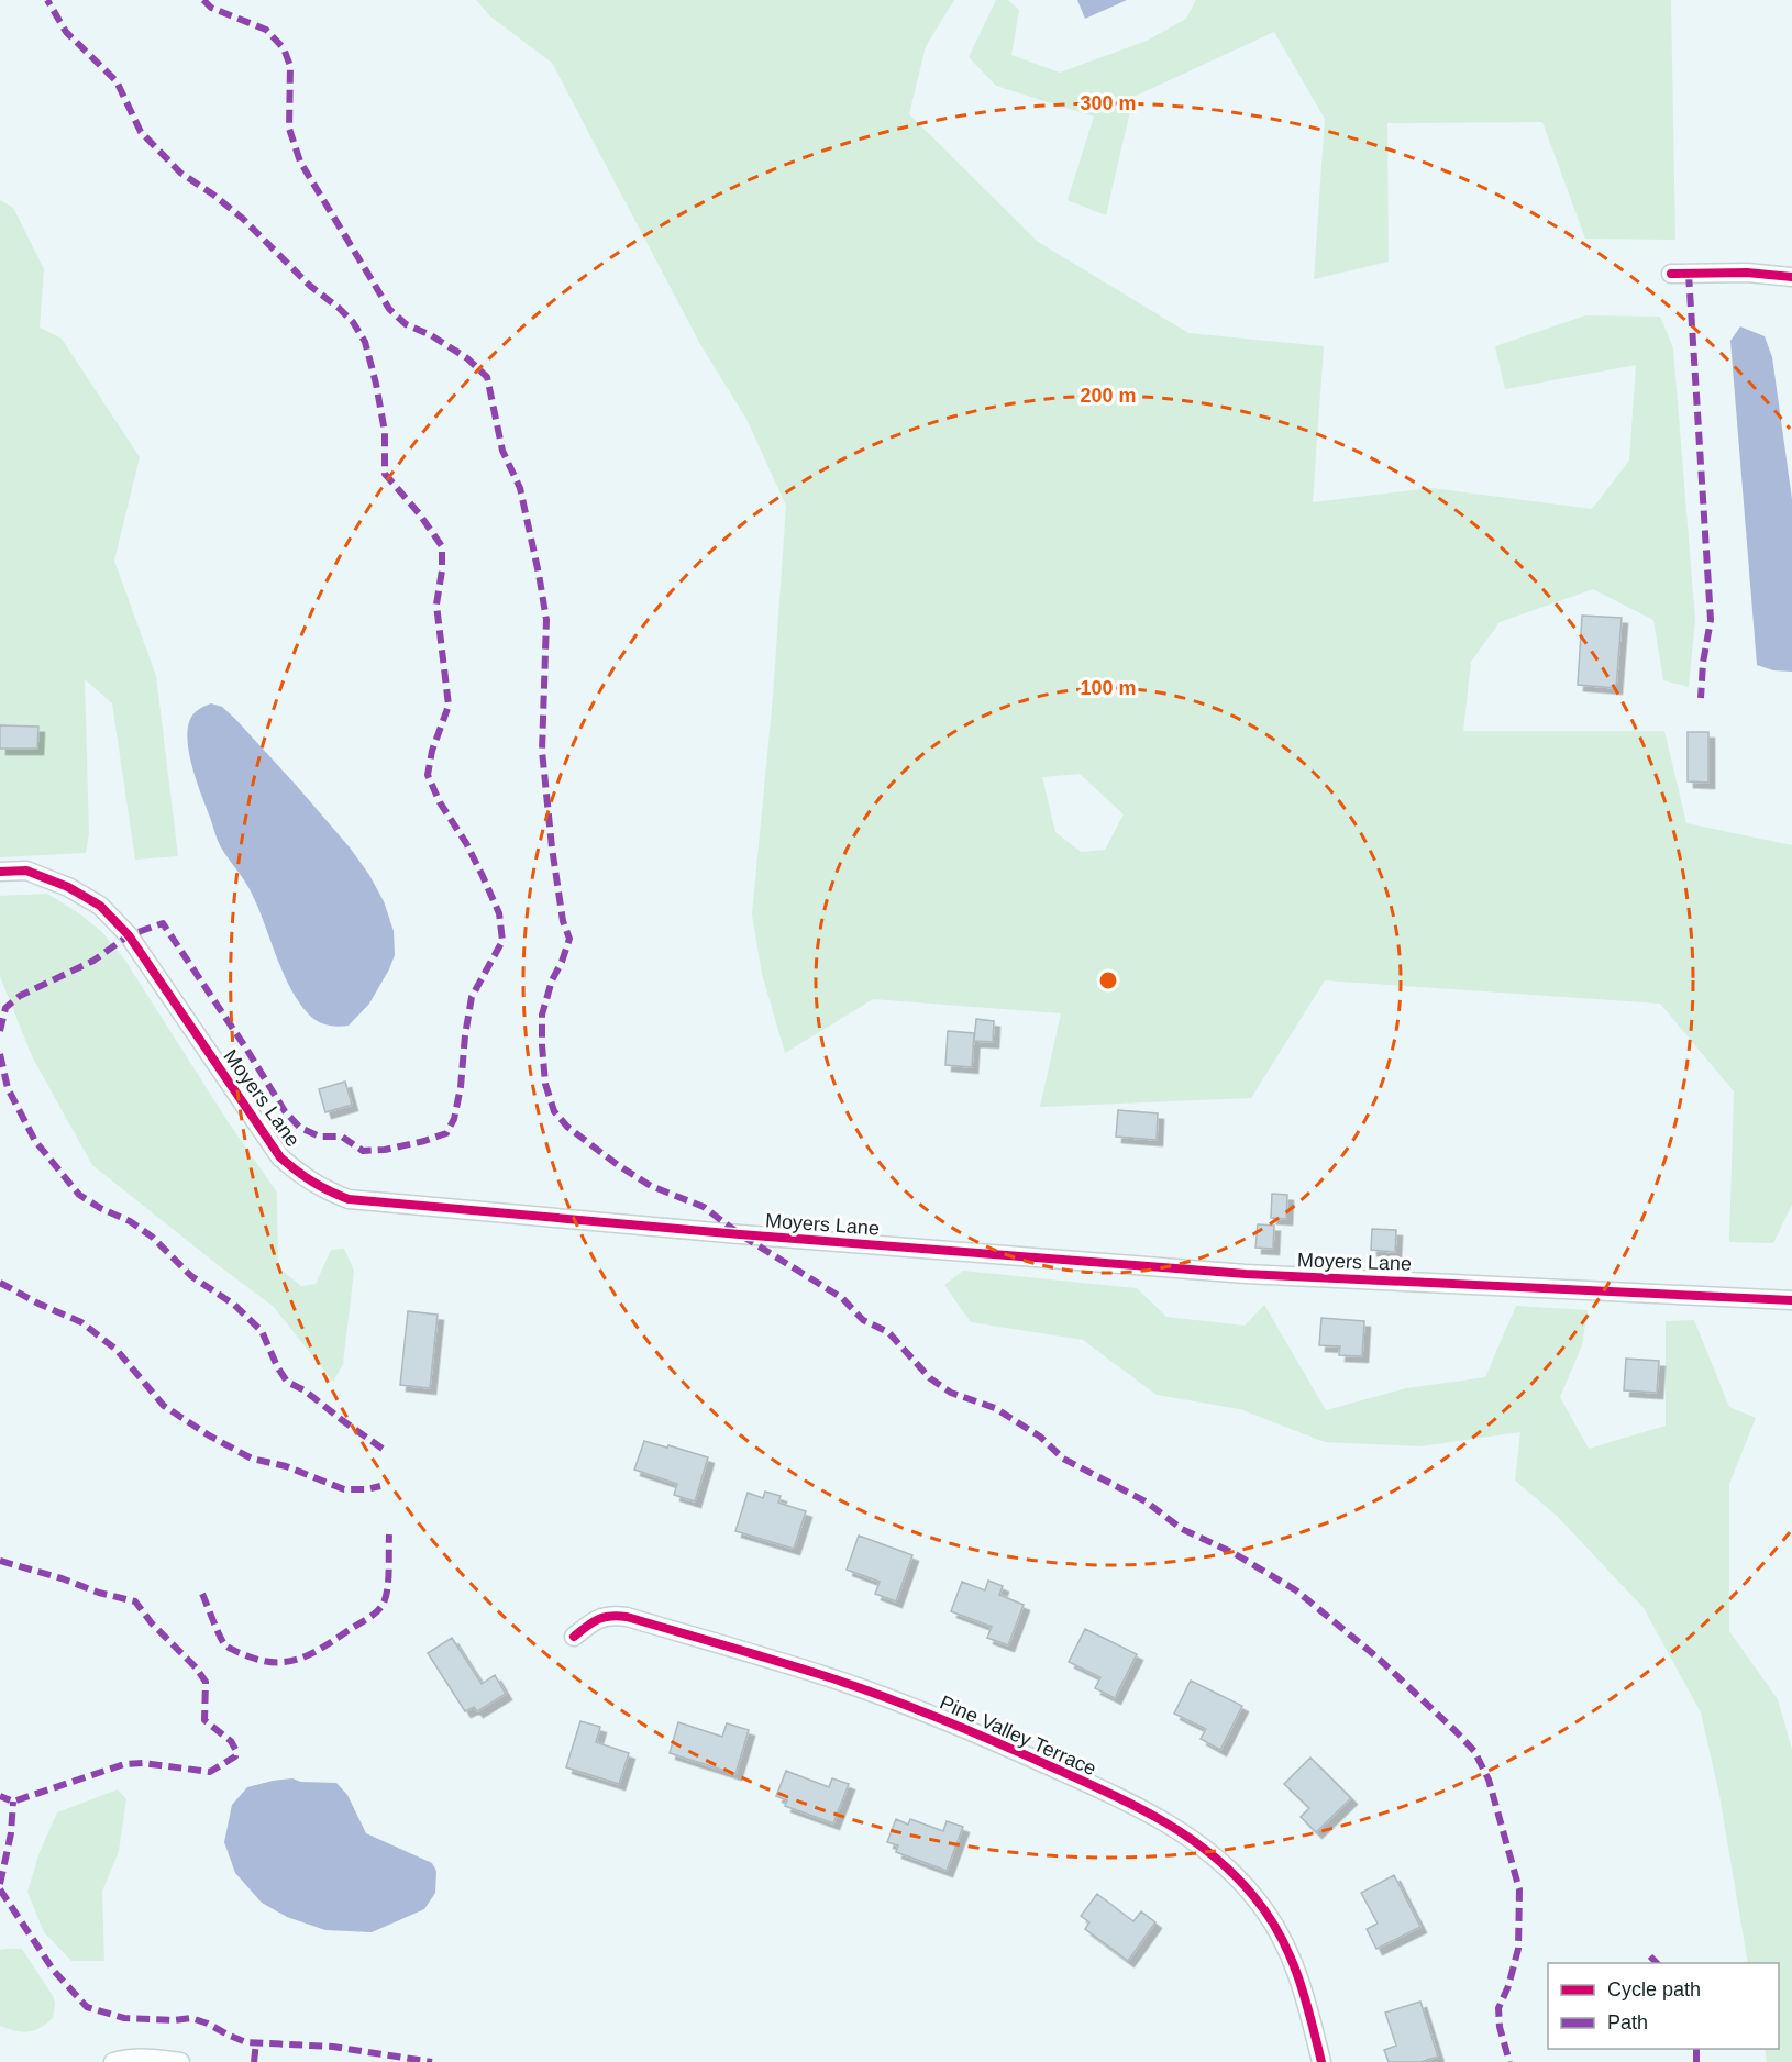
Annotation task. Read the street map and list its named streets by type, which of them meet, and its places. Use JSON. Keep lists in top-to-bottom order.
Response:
{
  "streets": {
    "street": ["Moyers Lane", "Pine Valley Terrace"]
  },
  "legend": ["Cycle path", "Path"],
  "rings": ["300 m", "200 m", "100 m"]
}
